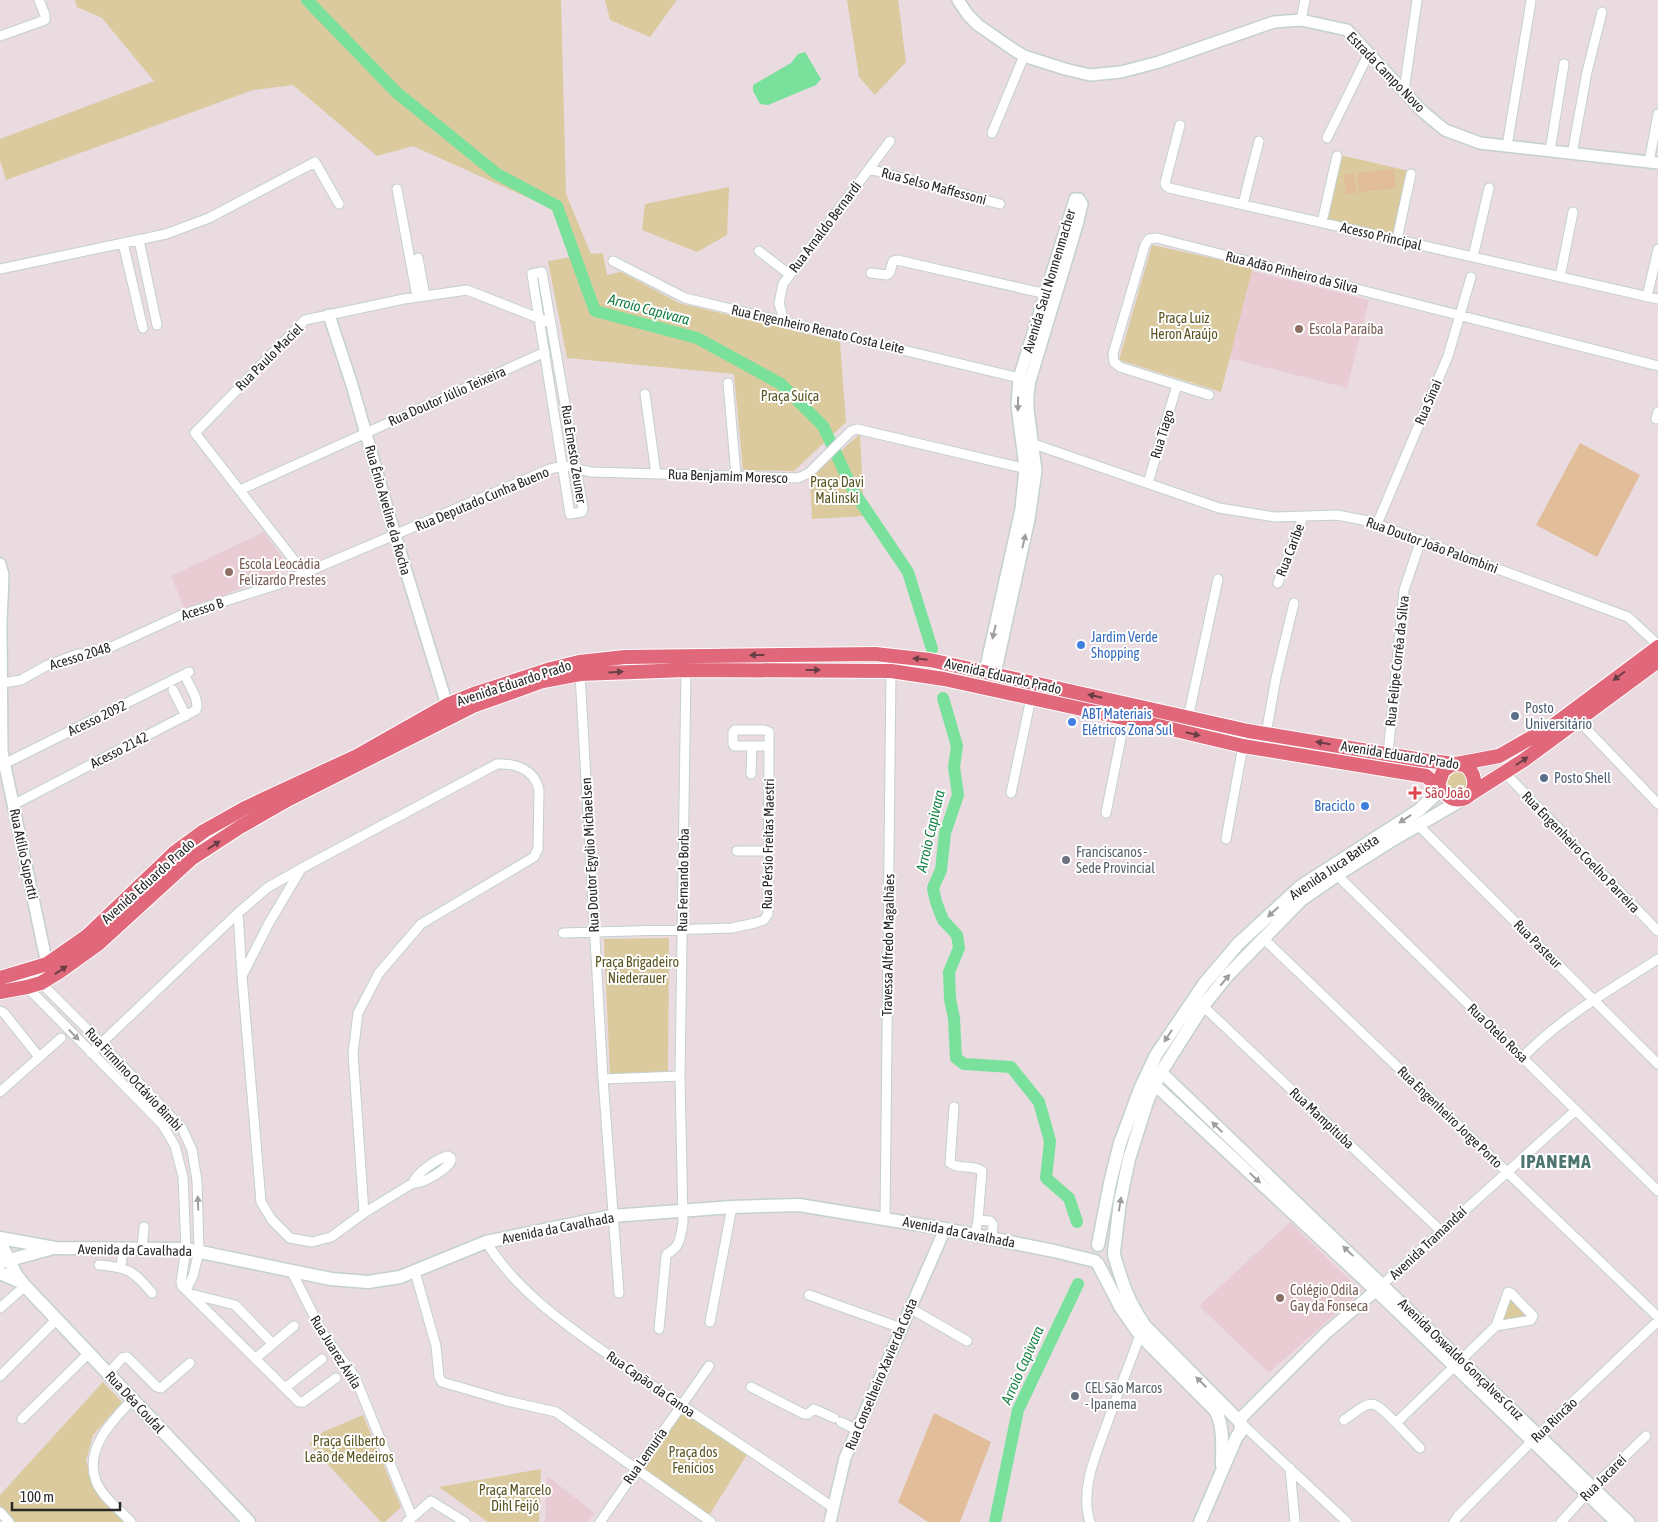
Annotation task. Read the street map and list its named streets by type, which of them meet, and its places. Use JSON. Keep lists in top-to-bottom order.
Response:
{
  "streets": {
    "main road": [
      "Avenida Eduardo Prado",
      "Avenida Juca Batista",
      "Avenida da Cavalhada",
      "Avenida Tramandaí",
      "Rua Déa Coufal"
    ],
    "street": [
      "Estrada Campo Novo",
      "Rua Selso Maffessoni",
      "Rua Arnaldo Bernardi",
      "Acesso Principal",
      "Rua Adão Pinheiro da Silva",
      "Avenida Saul Nonnenmacher",
      "Rua Engenheiro Renato Costa Leite",
      "Rua Paulo Maciel",
      "Rua Doutor Júlio Teixeira",
      "Rua Sinai",
      "Rua Tiago",
      "Rua Ernesto Zeuner",
      "Rua Benjamim Moresco",
      "Rua Deputado Cunha Bueno",
      "Rua Ênio Aveline da Rocha",
      "Rua Doutor João Palombini",
      "Rua Caribe",
      "Acesso B",
      "Acesso 2048",
      "Rua Felipe Corrêa da Silva",
      "Acesso 2092",
      "Acesso 2142",
      "Rua Pérsio Freitas Maestri",
      "Rua Engenheiro Coelho Parreira",
      "Rua Atílio Supertti",
      "Rua Doutor Egydio Michaelsen",
      "Rua Fernando Borba",
      "Rua Pasteur",
      "Travessa Alfredo Magalhães",
      "Rua Otelo Rosa",
      "Rua Firmino Octávio Bimbi",
      "Rua Engenheiro Jorge Porto",
      "Rua Mampituba",
      "Rua Juarez Ávila",
      "Avenida Oswaldo Gonçalves Cruz",
      "Rua Conselheiro Xavier da Costa",
      "Rua Capão da Canoa",
      "Rua Rincão",
      "Rua Lemuria",
      "Rua Jacareí"
    ]
  },
  "crossings": [
    ["Rua Selso Maffessoni", "Rua Arnaldo Bernardi"],
    ["Rua Arnaldo Bernardi", "Rua Engenheiro Renato Costa Leite"],
    ["Rua Adão Pinheiro da Silva", "Rua Sinai"],
    ["Rua Adão Pinheiro da Silva", "Rua Tiago"],
    ["Avenida Saul Nonnenmacher", "Rua Engenheiro Renato Costa Leite"],
    ["Avenida Saul Nonnenmacher", "Rua Benjamim Moresco"],
    ["Avenida Saul Nonnenmacher", "Rua Doutor João Palombini"],
    ["Avenida Saul Nonnenmacher", "Avenida Eduardo Prado"],
    ["Rua Paulo Maciel", "Rua Doutor Júlio Teixeira"],
    ["Rua Paulo Maciel", "Rua Ernesto Zeuner"],
    ["Rua Paulo Maciel", "Rua Ênio Aveline da Rocha"],
    ["Rua Doutor Júlio Teixeira", "Rua Ernesto Zeuner"],
    ["Rua Doutor Júlio Teixeira", "Rua Ênio Aveline da Rocha"],
    ["Rua Sinai", "Rua Doutor João Palombini"],
    ["Rua Tiago", "Rua Doutor João Palombini"],
    ["Rua Ernesto Zeuner", "Rua Benjamim Moresco"],
    ["Rua Ernesto Zeuner", "Rua Deputado Cunha Bueno"],
    ["Rua Benjamim Moresco", "Rua Deputado Cunha Bueno"],
    ["Rua Deputado Cunha Bueno", "Rua Ênio Aveline da Rocha"],
    ["Rua Deputado Cunha Bueno", "Acesso B"],
    ["Rua Ênio Aveline da Rocha", "Avenida Eduardo Prado"],
    ["Rua Doutor João Palombini", "Rua Caribe"],
    ["Rua Doutor João Palombini", "Rua Felipe Corrêa da Silva"],
    ["Acesso B", "Acesso 2048"],
    ["Acesso 2048", "Rua Atílio Supertti"],
    ["Rua Felipe Corrêa da Silva", "Avenida Eduardo Prado"],
    ["Avenida Eduardo Prado", "Rua Atílio Supertti"],
    ["Avenida Eduardo Prado", "Rua Doutor Egydio Michaelsen"],
    ["Avenida Eduardo Prado", "Avenida Juca Batista"],
    ["Avenida Eduardo Prado", "Rua Fernando Borba"],
    ["Avenida Eduardo Prado", "Travessa Alfredo Magalhães"],
    ["Avenida Eduardo Prado", "Rua Firmino Octávio Bimbi"],
    ["Acesso 2092", "Acesso 2142"],
    ["Acesso 2092", "Rua Atílio Supertti"],
    ["Acesso 2142", "Rua Atílio Supertti"],
    ["Rua Pérsio Freitas Maestri", "Rua Doutor Egydio Michaelsen"],
    ["Rua Pérsio Freitas Maestri", "Rua Fernando Borba"],
    ["Rua Engenheiro Coelho Parreira", "Avenida Juca Batista"],
    ["Rua Doutor Egydio Michaelsen", "Avenida da Cavalhada"],
    ["Avenida Juca Batista", "Rua Pasteur"],
    ["Avenida Juca Batista", "Rua Otelo Rosa"],
    ["Avenida Juca Batista", "Rua Engenheiro Jorge Porto"],
    ["Avenida Juca Batista", "Rua Mampituba"],
    ["Avenida Juca Batista", "Avenida da Cavalhada"],
    ["Avenida Juca Batista", "Avenida Oswaldo Gonçalves Cruz"],
    ["Rua Fernando Borba", "Avenida da Cavalhada"],
    ["Travessa Alfredo Magalhães", "Avenida da Cavalhada"],
    ["Rua Otelo Rosa", "Avenida Tramandaí"],
    ["Rua Firmino Octávio Bimbi", "Avenida da Cavalhada"],
    ["Rua Engenheiro Jorge Porto", "Avenida Tramandaí"],
    ["Rua Mampituba", "Avenida Tramandaí"],
    ["Avenida da Cavalhada", "Rua Juarez Ávila"],
    ["Avenida da Cavalhada", "Rua Conselheiro Xavier da Costa"],
    ["Avenida da Cavalhada", "Rua Capão da Canoa"],
    ["Avenida da Cavalhada", "Rua Déa Coufal"],
    ["Avenida Tramandaí", "Avenida Oswaldo Gonçalves Cruz"],
    ["Avenida Oswaldo Gonçalves Cruz", "Rua Rincão"],
    ["Avenida Oswaldo Gonçalves Cruz", "Rua Jacareí"],
    ["Rua Conselheiro Xavier da Costa", "Rua Capão da Canoa"],
    ["Rua Capão da Canoa", "Rua Lemuria"]
  ],
  "districts": ["IPANEMA"],
  "water": ["Arroio Capivara"],
  "parks": [
    "Praça Luiz Heron Araújo",
    "Praça Suíça",
    "Praça Davi Malinski",
    "Praça Brigadeiro Niederauer",
    "Praça Gilberto Leão de Medeiros",
    "Praça dos Fenícios",
    "Praça Marcelo Dihl Feijó"
  ],
  "places": {
    "other": [
      "Escola Paraíba",
      "Escola Leocádia Felizardo Prestes",
      "Jardim Verde Shopping",
      "Posto Universitário",
      "ABT Materiais Elétricos Zona Sul",
      "Posto Shell",
      "Braciclo",
      "Franciscanos - Sede Provincial",
      "Colégio Odila Gay da Fonseca",
      "CEL São Marcos - Ipanema"
    ],
    "health": ["São João"]
  },
  "scale_bar": "100 m"
}
